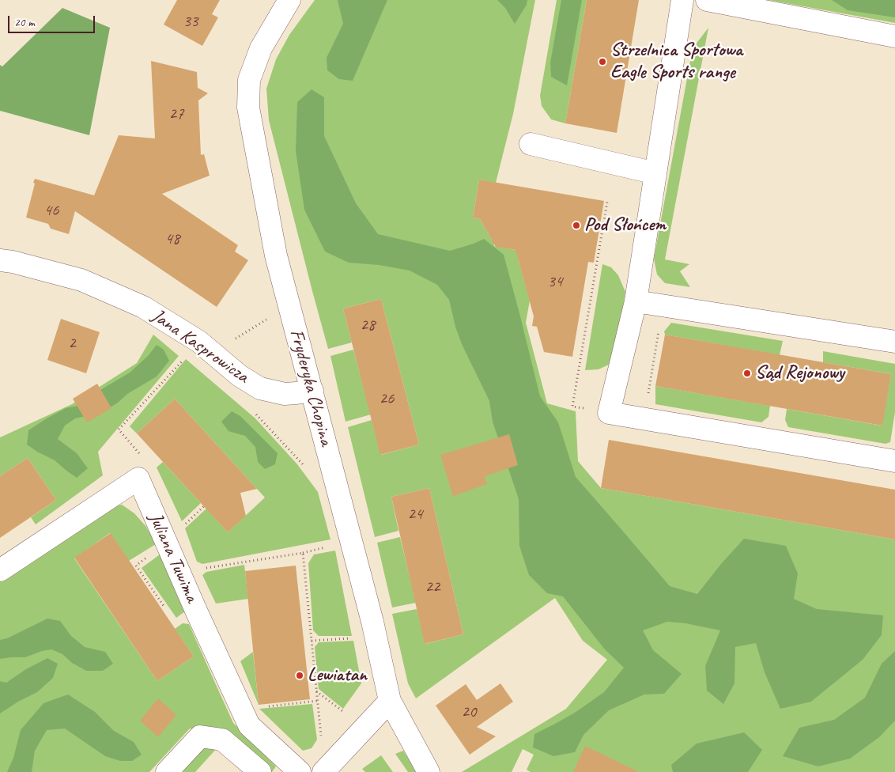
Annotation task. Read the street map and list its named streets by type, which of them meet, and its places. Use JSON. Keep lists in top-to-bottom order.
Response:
{
  "streets": {
    "street": ["Jana Kasprowicza", "Fryderyka Chopina", "Juliana Tuwima"]
  },
  "crossings": [
    ["Jana Kasprowicza", "Fryderyka Chopina"]
  ],
  "places": [
    "Strzelnica Sportowa Eagle Sports range",
    "Pod Słońcem",
    "Sąd Rejonowy",
    "Lewiatan"
  ],
  "house_numbers": [
    "33",
    "27",
    "46",
    "48",
    "34",
    "28",
    "2",
    "26",
    "24",
    "22",
    "20"
  ],
  "scale_bar": "20 m"
}
